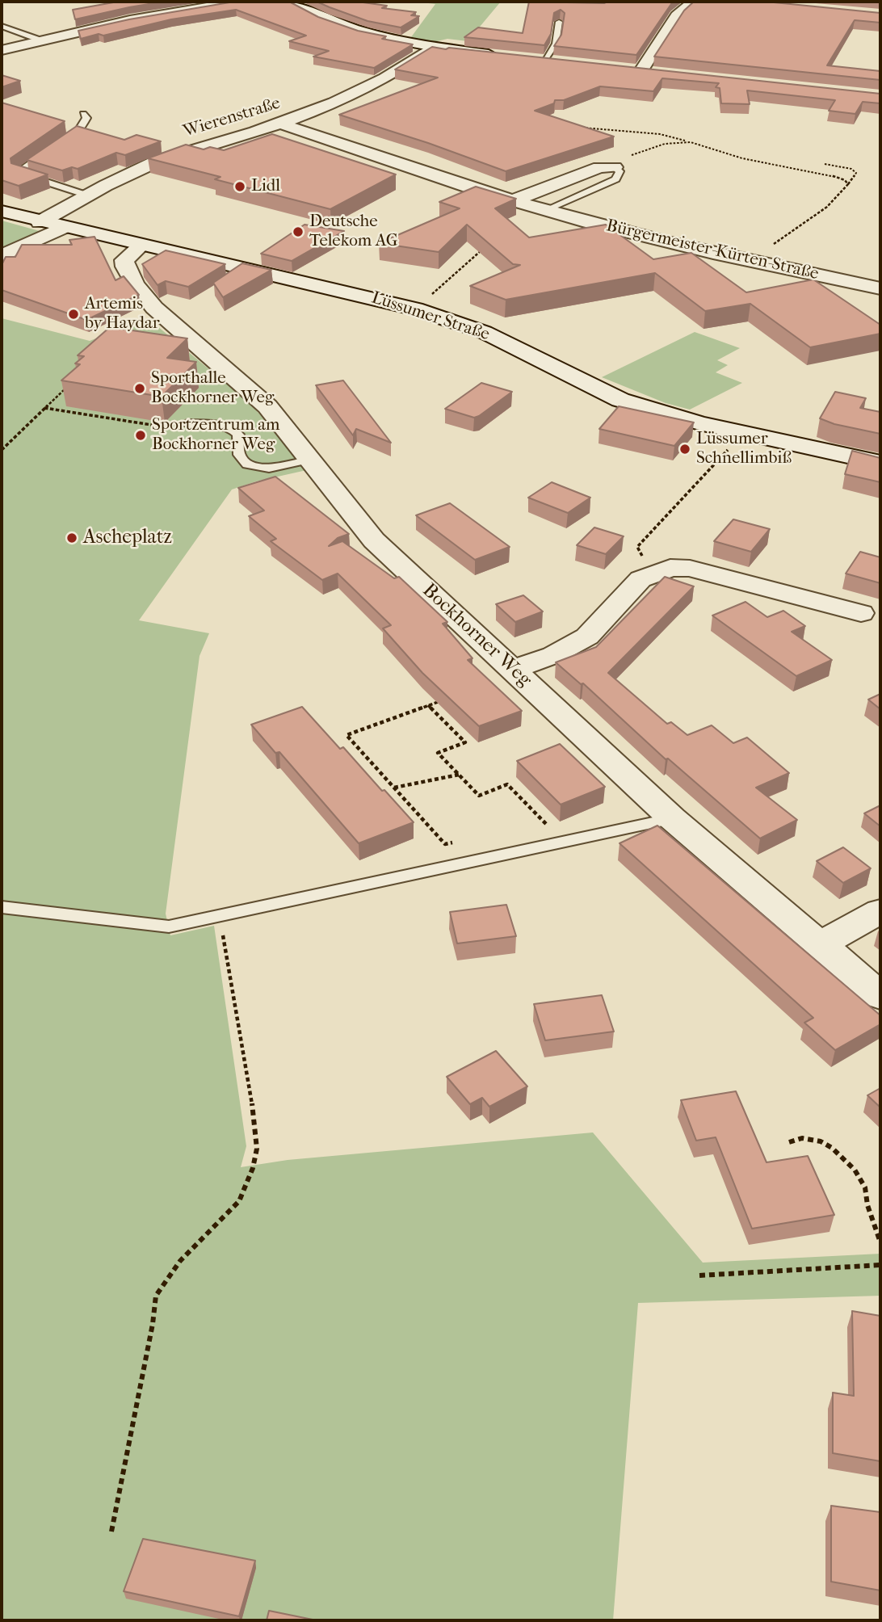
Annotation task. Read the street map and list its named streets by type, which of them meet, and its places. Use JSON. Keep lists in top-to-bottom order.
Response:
{
  "streets": {
    "street": [
      "Wierenstraße",
      "Bürgermeister-Kürten-Straße",
      "Lüssumer Straße",
      "Bockhorner Weg"
    ]
  },
  "crossings": [
    ["Wierenstraße", "Bürgermeister-Kürten-Straße"],
    ["Wierenstraße", "Lüssumer Straße"],
    ["Lüssumer Straße", "Bockhorner Weg"]
  ],
  "places": [
    "Lidl",
    "Deutsche Telekom AG",
    "Artemis by Haydar",
    "Sporthalle Bockhorner Weg",
    "Sportzentrum am Bockhorner Weg",
    "Lüssumer Schnellimbiß",
    "Ascheplatz"
  ]
}
